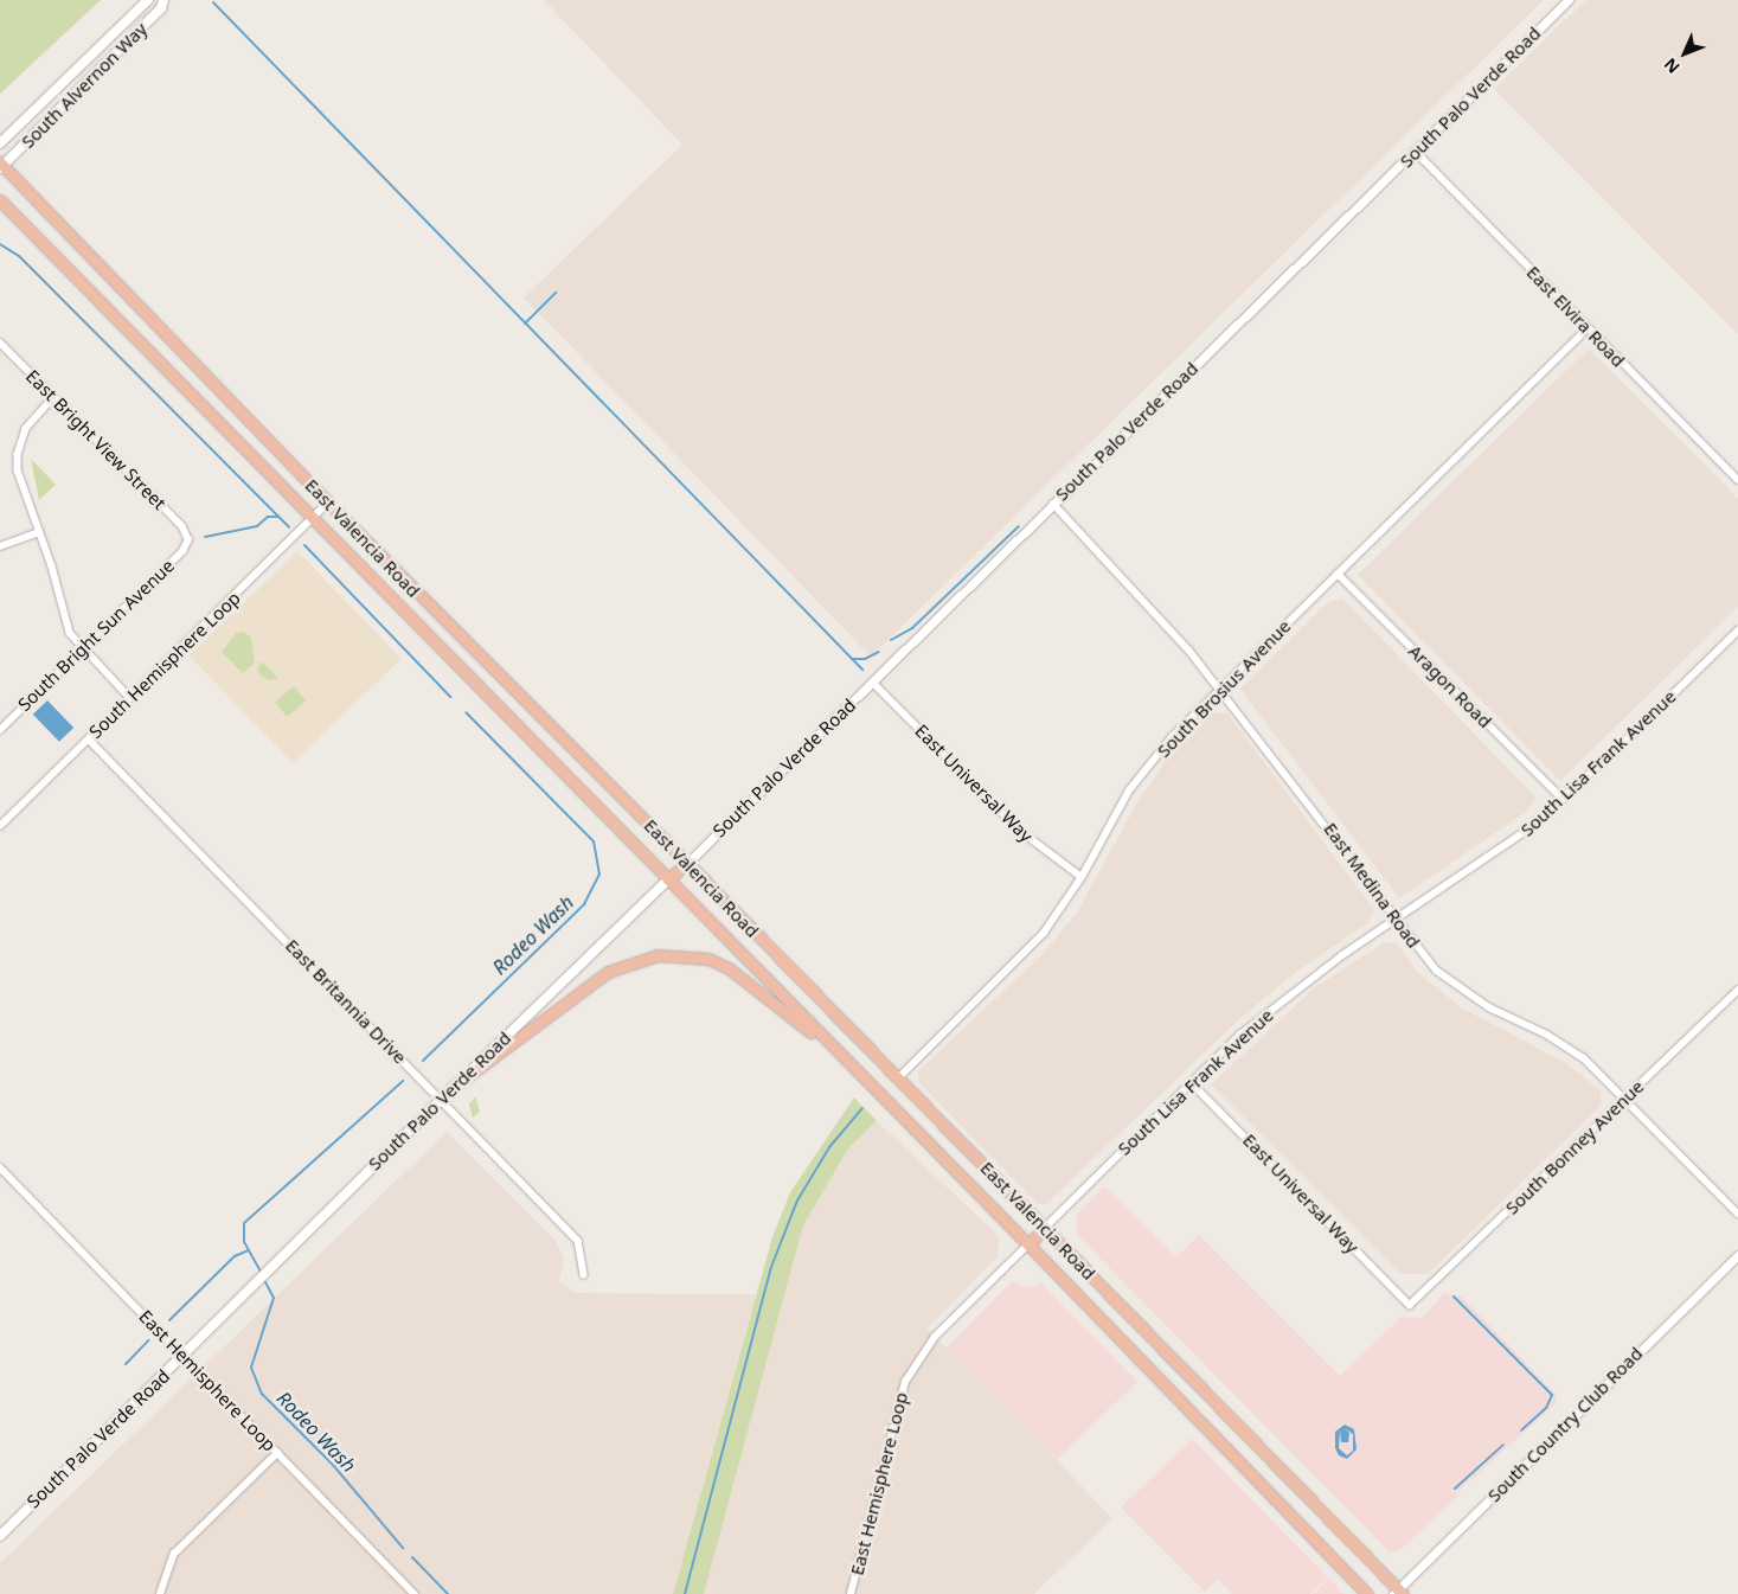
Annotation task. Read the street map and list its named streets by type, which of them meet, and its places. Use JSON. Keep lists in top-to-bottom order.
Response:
{
  "streets": {
    "main road": ["South Alvernon Way", "South Palo Verde Road", "East Valencia Road"],
    "street": [
      "East Elvira Road",
      "East Bright View Street",
      "South Bright Sun Avenue",
      "South Hemisphere Loop",
      "Aragon Road",
      "South Brosius Avenue",
      "South Lisa Frank Avenue",
      "East Universal Way",
      "East Medina Road",
      "East Britannia Drive",
      "South Bonney Avenue",
      "East Hemisphere Loop",
      "South Country Club Road"
    ]
  },
  "crossings": [
    ["South Alvernon Way", "East Valencia Road"],
    ["South Palo Verde Road", "East Elvira Road"],
    ["South Palo Verde Road", "East Valencia Road"],
    ["South Palo Verde Road", "East Universal Way"],
    ["South Palo Verde Road", "East Medina Road"],
    ["South Palo Verde Road", "East Britannia Drive"],
    ["South Palo Verde Road", "East Hemisphere Loop"],
    ["East Elvira Road", "South Brosius Avenue"],
    ["East Bright View Street", "South Bright Sun Avenue"],
    ["East Valencia Road", "South Hemisphere Loop"],
    ["East Valencia Road", "South Brosius Avenue"],
    ["East Valencia Road", "South Lisa Frank Avenue"],
    ["East Valencia Road", "East Hemisphere Loop"],
    ["East Valencia Road", "South Country Club Road"],
    ["South Hemisphere Loop", "East Britannia Drive"],
    ["Aragon Road", "South Brosius Avenue"],
    ["Aragon Road", "South Lisa Frank Avenue"],
    ["South Brosius Avenue", "East Universal Way"],
    ["South Brosius Avenue", "East Medina Road"],
    ["South Lisa Frank Avenue", "East Universal Way"],
    ["South Lisa Frank Avenue", "East Medina Road"],
    ["East Universal Way", "South Bonney Avenue"],
    ["East Medina Road", "South Bonney Avenue"]
  ],
  "water": ["Rodeo Wash"],
  "north": "bottom left"
}
